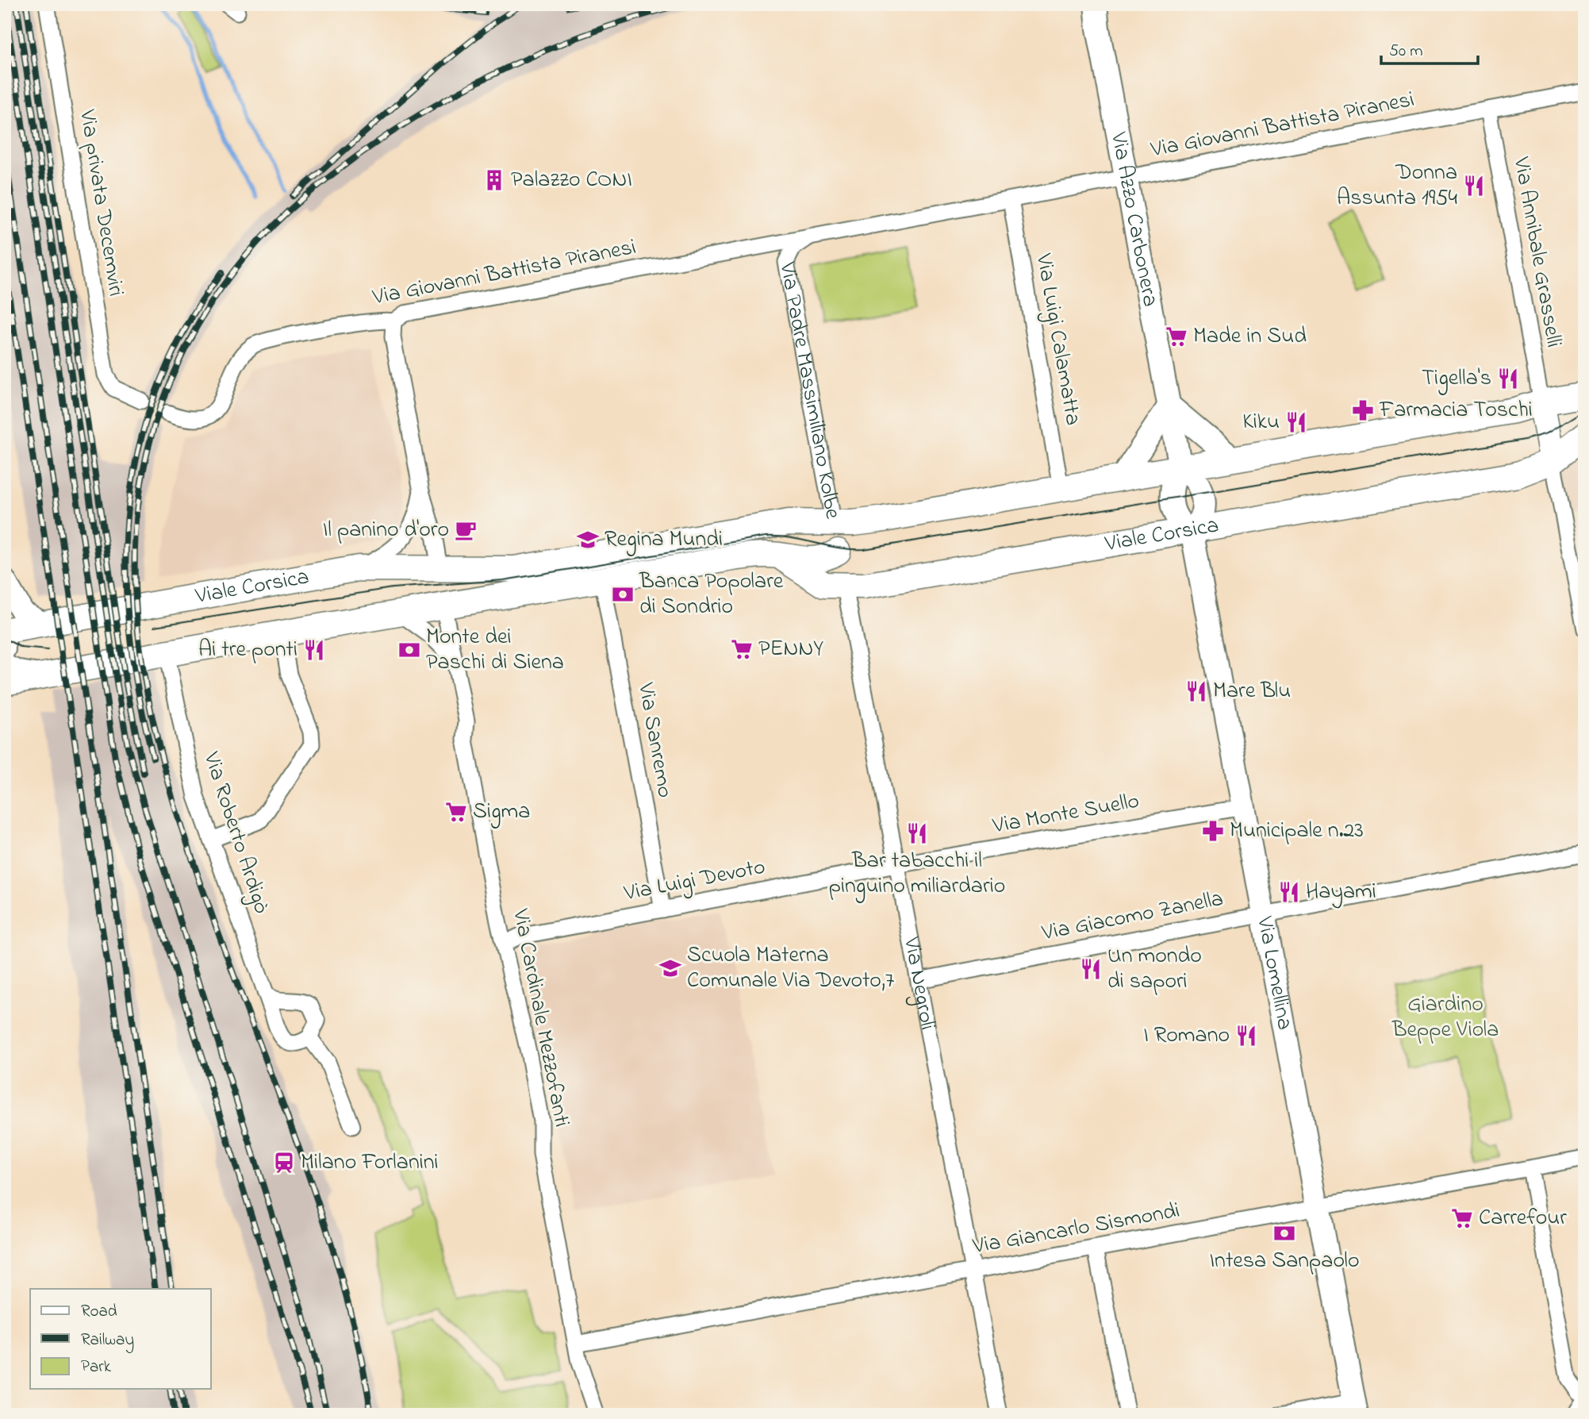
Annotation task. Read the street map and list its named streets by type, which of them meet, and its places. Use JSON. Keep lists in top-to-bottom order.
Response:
{
  "streets": {
    "main road": ["Via Padre Massimiliano Kolbe", "Viale Corsica", "Via Negroli"],
    "street": [
      "Via Giovanni Battista Piranesi",
      "Via privata Decemviri",
      "Via Azzo Carbonera",
      "Via Annibale Grasselli",
      "Via Luigi Calamatta",
      "Via Sanremo",
      "Via Monte Suello",
      "Via Roberto Ardigò",
      "Via Luigi Devoto",
      "Via Giacomo Zanella",
      "Via Lomellina",
      "Via Cardinale Mezzofanti",
      "Via Giancarlo Sismondi"
    ]
  },
  "crossings": [
    ["Via Giovanni Battista Piranesi", "Via Azzo Carbonera"],
    ["Via Giovanni Battista Piranesi", "Via Annibale Grasselli"],
    ["Via Giovanni Battista Piranesi", "Via Luigi Calamatta"],
    ["Via Giovanni Battista Piranesi", "Via Padre Massimiliano Kolbe"],
    ["Via Azzo Carbonera", "Via Lomellina"],
    ["Via Padre Massimiliano Kolbe", "Via Negroli"],
    ["Viale Corsica", "Via Lomellina"],
    ["Viale Corsica", "Via Negroli"],
    ["Via Sanremo", "Via Luigi Devoto"],
    ["Via Monte Suello", "Via Luigi Devoto"],
    ["Via Monte Suello", "Via Lomellina"],
    ["Via Monte Suello", "Via Negroli"],
    ["Via Luigi Devoto", "Via Negroli"],
    ["Via Luigi Devoto", "Via Cardinale Mezzofanti"],
    ["Via Giacomo Zanella", "Via Lomellina"],
    ["Via Giacomo Zanella", "Via Negroli"],
    ["Via Lomellina", "Via Giancarlo Sismondi"],
    ["Via Negroli", "Via Giancarlo Sismondi"],
    ["Via Cardinale Mezzofanti", "Via Giancarlo Sismondi"]
  ],
  "parks": ["Giardino Beppe Viola"],
  "places": {
    "building": ["Palazzo CONI"],
    "restaurant": [
      "Donna Assunta 1954",
      "Tigella's",
      "Kiku",
      "Ai tre ponti",
      "Mare Blu",
      "Bar tabacchi il pinguino miliardario",
      "Hayami",
      "Un mondo di sapori",
      "I Romano"
    ],
    "supermarket": [
      "Made in Sud",
      "PENNY",
      "Sigma",
      "Carrefour"
    ],
    "pharmacy": ["Farmacia Toschi", "Municipale n.23"],
    "cafe": ["Il panino d'oro"],
    "school or university": ["Regina Mundi", "Scuola Materna Comunale Via Devoto,7"],
    "bank": ["Banca Popolare di Sondrio", "Monte dei Paschi di Siena", "Intesa Sanpaolo"],
    "station": ["Milano Forlanini"]
  },
  "legend": ["Road", "Railway", "Park"],
  "scale_bar": "50 m"
}
